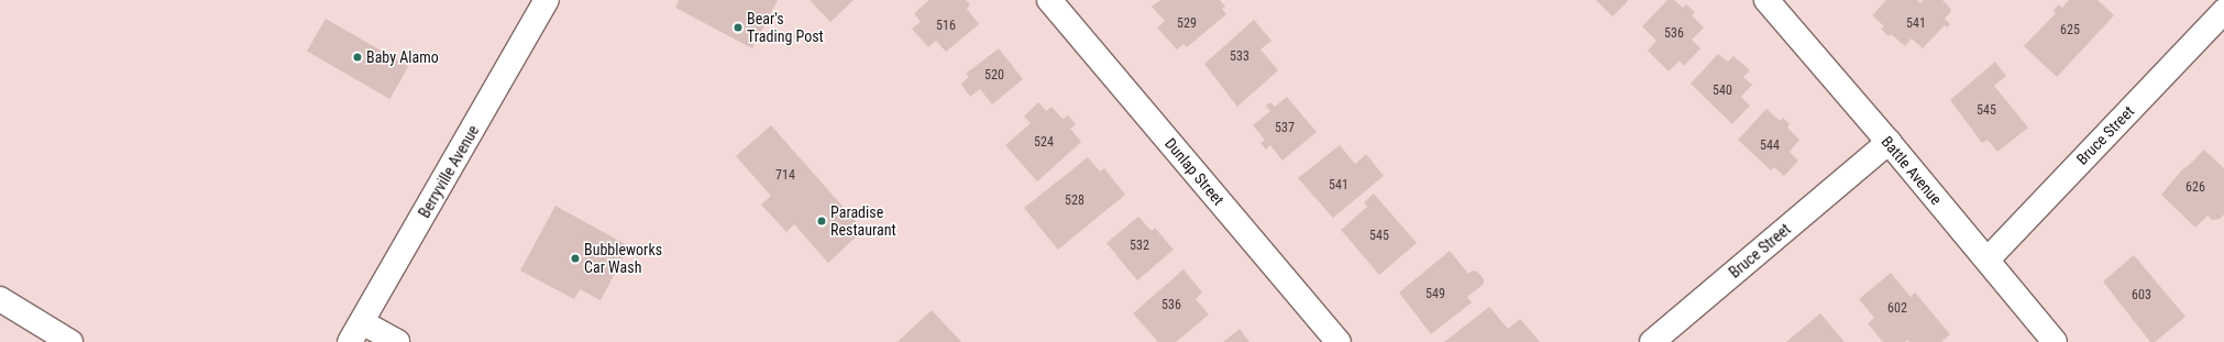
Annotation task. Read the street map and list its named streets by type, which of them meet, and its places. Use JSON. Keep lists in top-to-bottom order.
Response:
{
  "streets": {
    "street": [
      "Bruce Street",
      "Battle Avenue",
      "Berryville Avenue",
      "Dunlap Street"
    ]
  },
  "crossings": [
    ["Bruce Street", "Battle Avenue"]
  ],
  "places": [
    "Bear's Trading Post",
    "Baby Alamo",
    "Paradise Restaurant",
    "Bubbleworks Car Wash"
  ],
  "house_numbers": [
    "529",
    "541",
    "516",
    "625",
    "536",
    "533",
    "520",
    "540",
    "545",
    "537",
    "524",
    "544",
    "714",
    "541",
    "626",
    "528",
    "545",
    "532",
    "549",
    "603",
    "536",
    "602"
  ]
}
